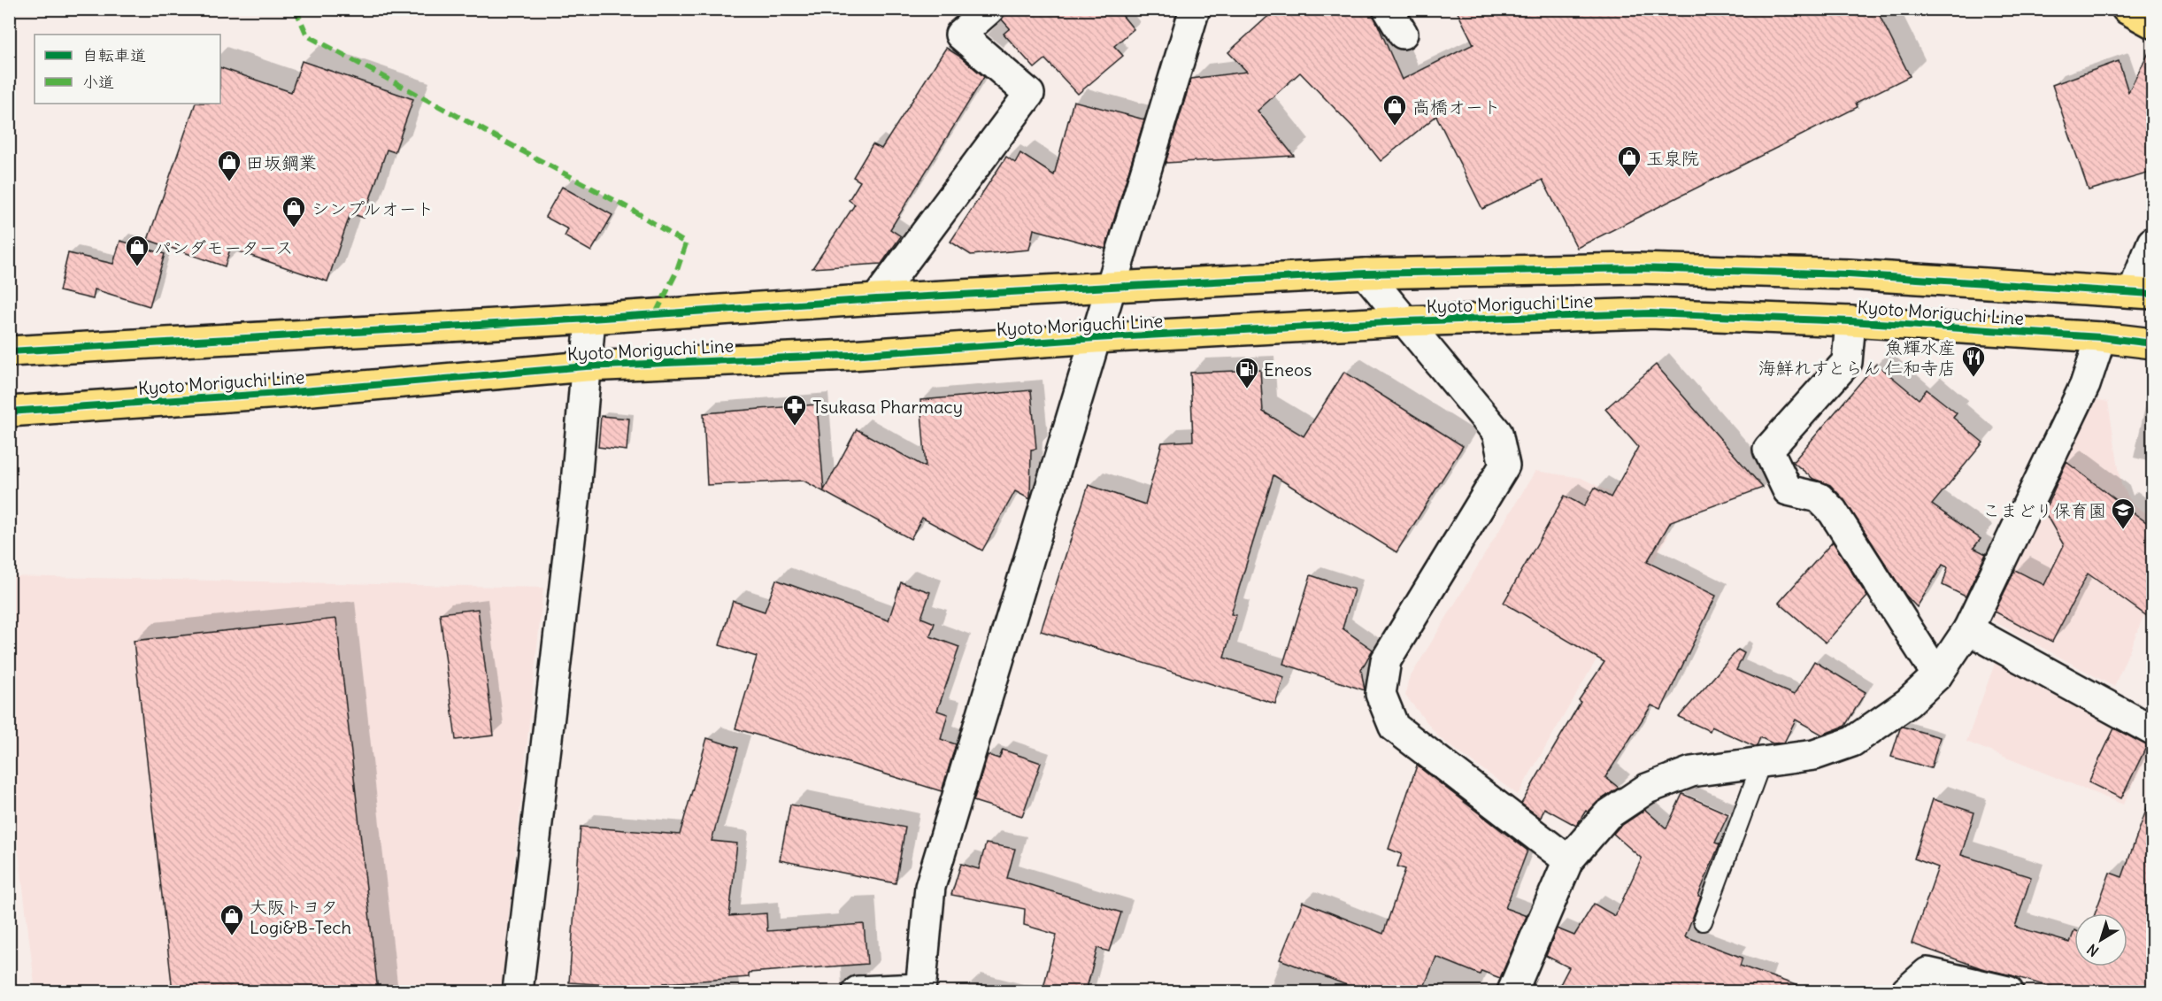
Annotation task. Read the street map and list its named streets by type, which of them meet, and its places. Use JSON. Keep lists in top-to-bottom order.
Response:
{
  "streets": {
    "main road": ["Kyoto Moriguchi Line"]
  },
  "places": {
    "shop": [
      "高橋オート",
      "玉泉院",
      "田坂鋼業",
      "シンプルオート",
      "パンダモータース",
      "大阪トヨタ Logi&B-Tech"
    ],
    "restaurant": ["魚輝水産 海鮮れすとらん 仁和寺店"],
    "fuel station": ["Eneos"],
    "pharmacy": ["Tsukasa Pharmacy"],
    "school or university": ["こまどり保育園"]
  },
  "legend": ["自転車道", "小道"],
  "north": "bottom left"
}
